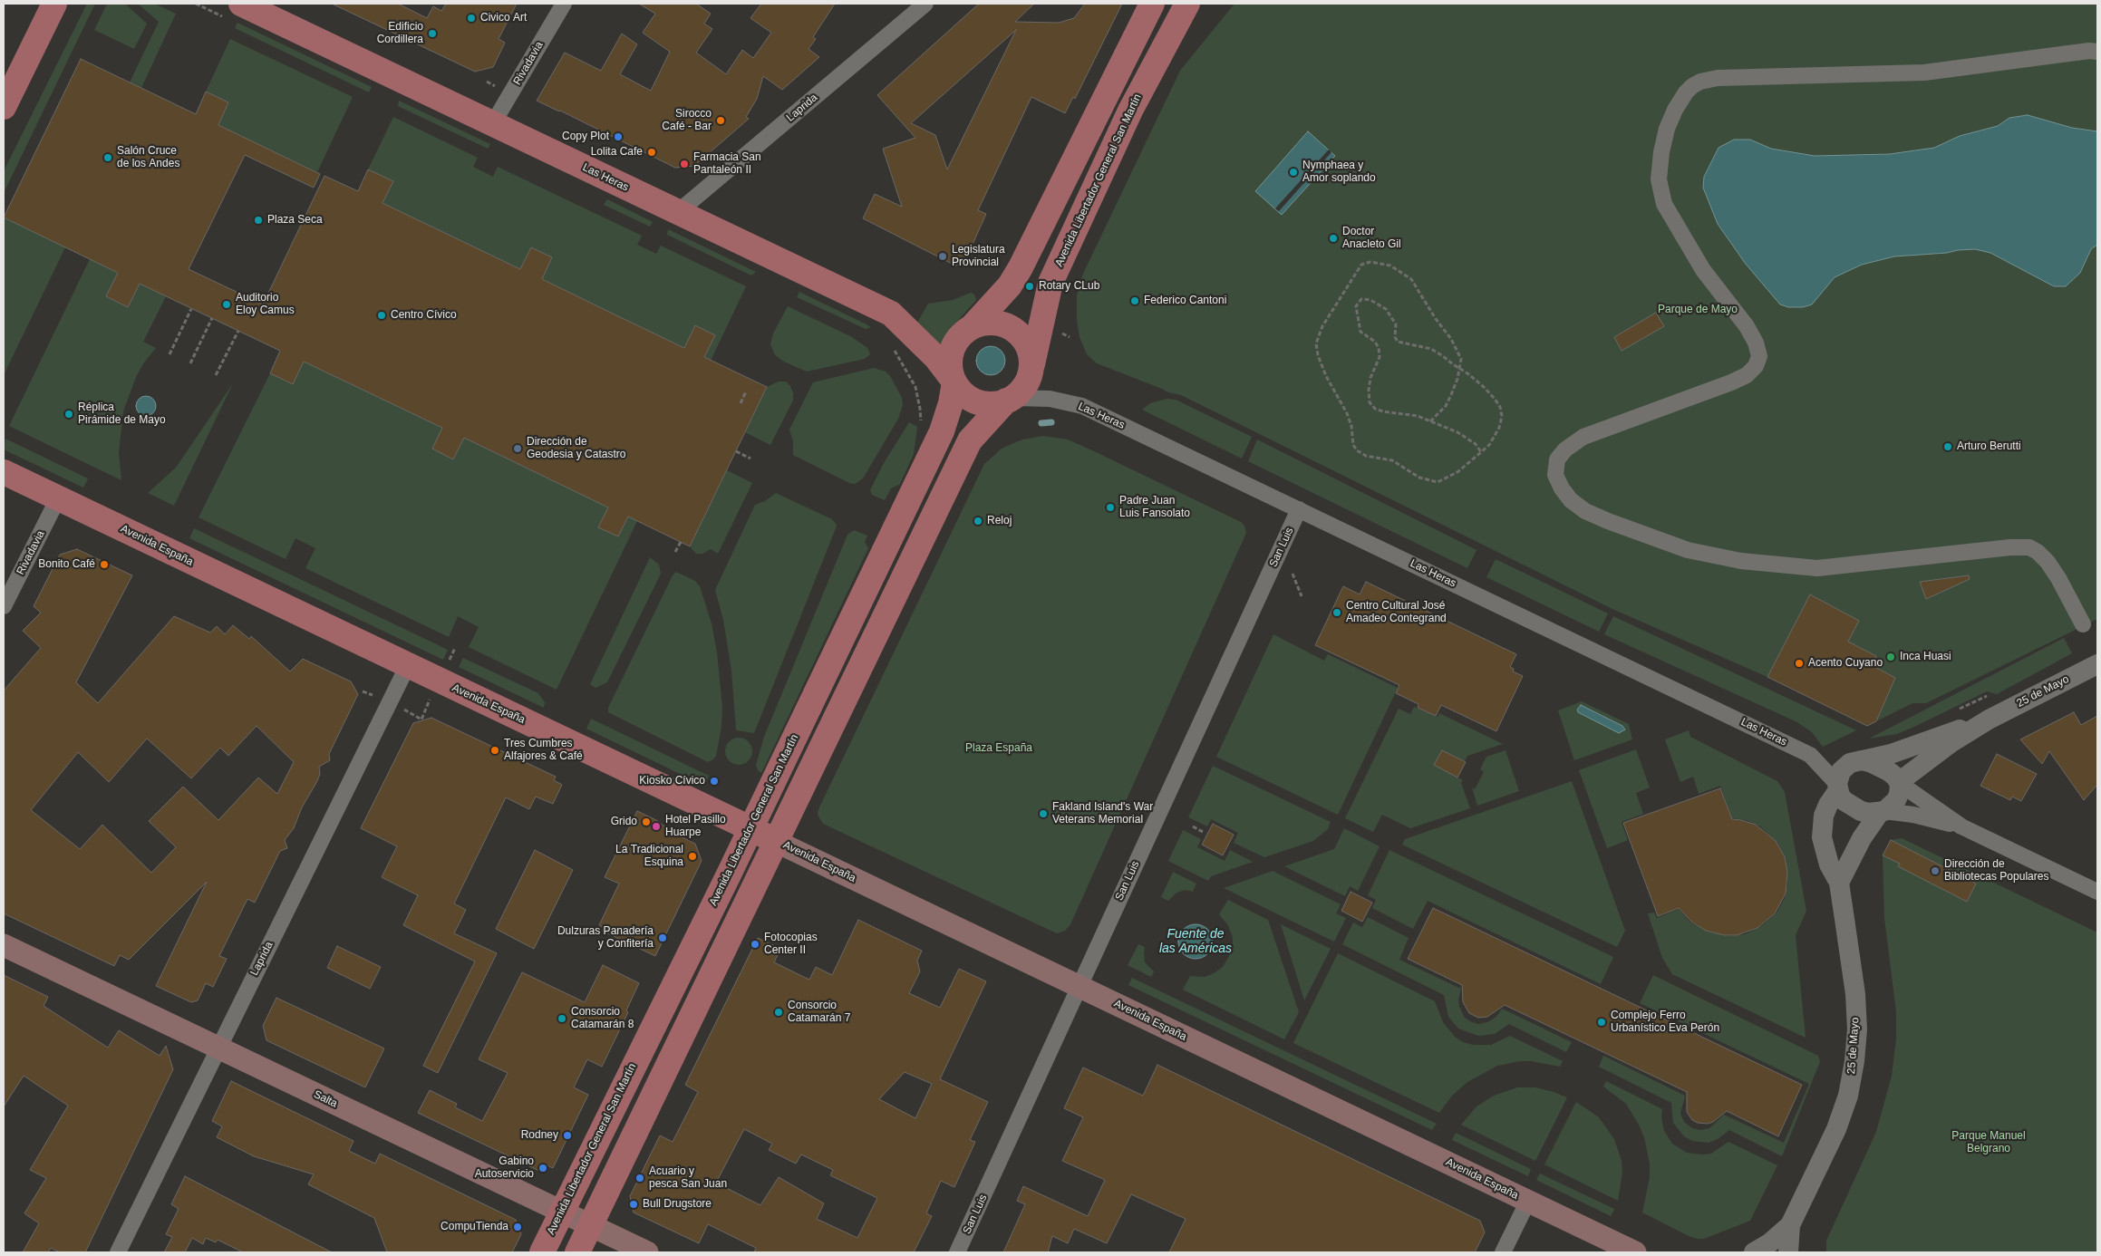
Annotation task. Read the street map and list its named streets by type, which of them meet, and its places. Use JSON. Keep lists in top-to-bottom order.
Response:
{
  "streets": {
    "main road": [
      "Las Heras",
      "Avenida Libertador General San Martín",
      "Avenida España",
      "Salta"
    ],
    "street": [
      "Rivadavia",
      "Laprida",
      "San Luis",
      "25 de Mayo"
    ]
  },
  "crossings": [
    ["Rivadavia", "Las Heras"],
    ["Rivadavia", "Avenida España"],
    ["Laprida", "Las Heras"],
    ["Laprida", "Avenida España"],
    ["Laprida", "Salta"],
    ["Las Heras", "Avenida Libertador General San Martín"],
    ["Las Heras", "San Luis"],
    ["Las Heras", "25 de Mayo"],
    ["Avenida Libertador General San Martín", "Avenida España"],
    ["Avenida Libertador General San Martín", "Salta"],
    ["Avenida España", "San Luis"]
  ],
  "water": ["Fuente de las Américas"],
  "parks": ["Parque de Mayo", "Plaza España", "Parque Manuel Belgrano"],
  "places": [
    "Civico Art",
    "Edificio Cordillera",
    "Sirocco Café - Bar",
    "Copy Plot",
    "Lolita Cafe",
    "Salón Cruce de los Andes",
    "Farmacia San Pantaleón II",
    "Nymphaea y Amor soplando",
    "Plaza Seca",
    "Doctor Anacleto Gil",
    "Legislatura Provincial",
    "Rotary CLub",
    "Federico Cantoni",
    "Auditorio Eloy Camus",
    "Centro Cívico",
    "Réplica Pirámide de Mayo",
    "Arturo Berutti",
    "Dirección de Geodesia y Catastro",
    "Padre Juan Luis Fansolato",
    "Reloj",
    "Bonito Café",
    "Centro Cultural José Amadeo Contegrand",
    "Inca Huasi",
    "Acento Cuyano",
    "Tres Cumbres Alfajores & Café",
    "Kiosko Cívico",
    "Fakland Island's War Veterans Memorial",
    "Grido",
    "Hotel Pasillo Huarpe",
    "La Tradicional Esquina",
    "Dirección de Bibliotecas Populares",
    "Dulzuras Panadería y Confitería",
    "Fotocopias Center II",
    "Consorcio Catamarán 7",
    "Consorcio Catamarán 8",
    "Complejo Ferro Urbanístico Eva Perón",
    "Rodney",
    "Gabino Autoservicio",
    "Acuario y pesca San Juan",
    "Bull Drugstore",
    "CompuTienda"
  ]
}
